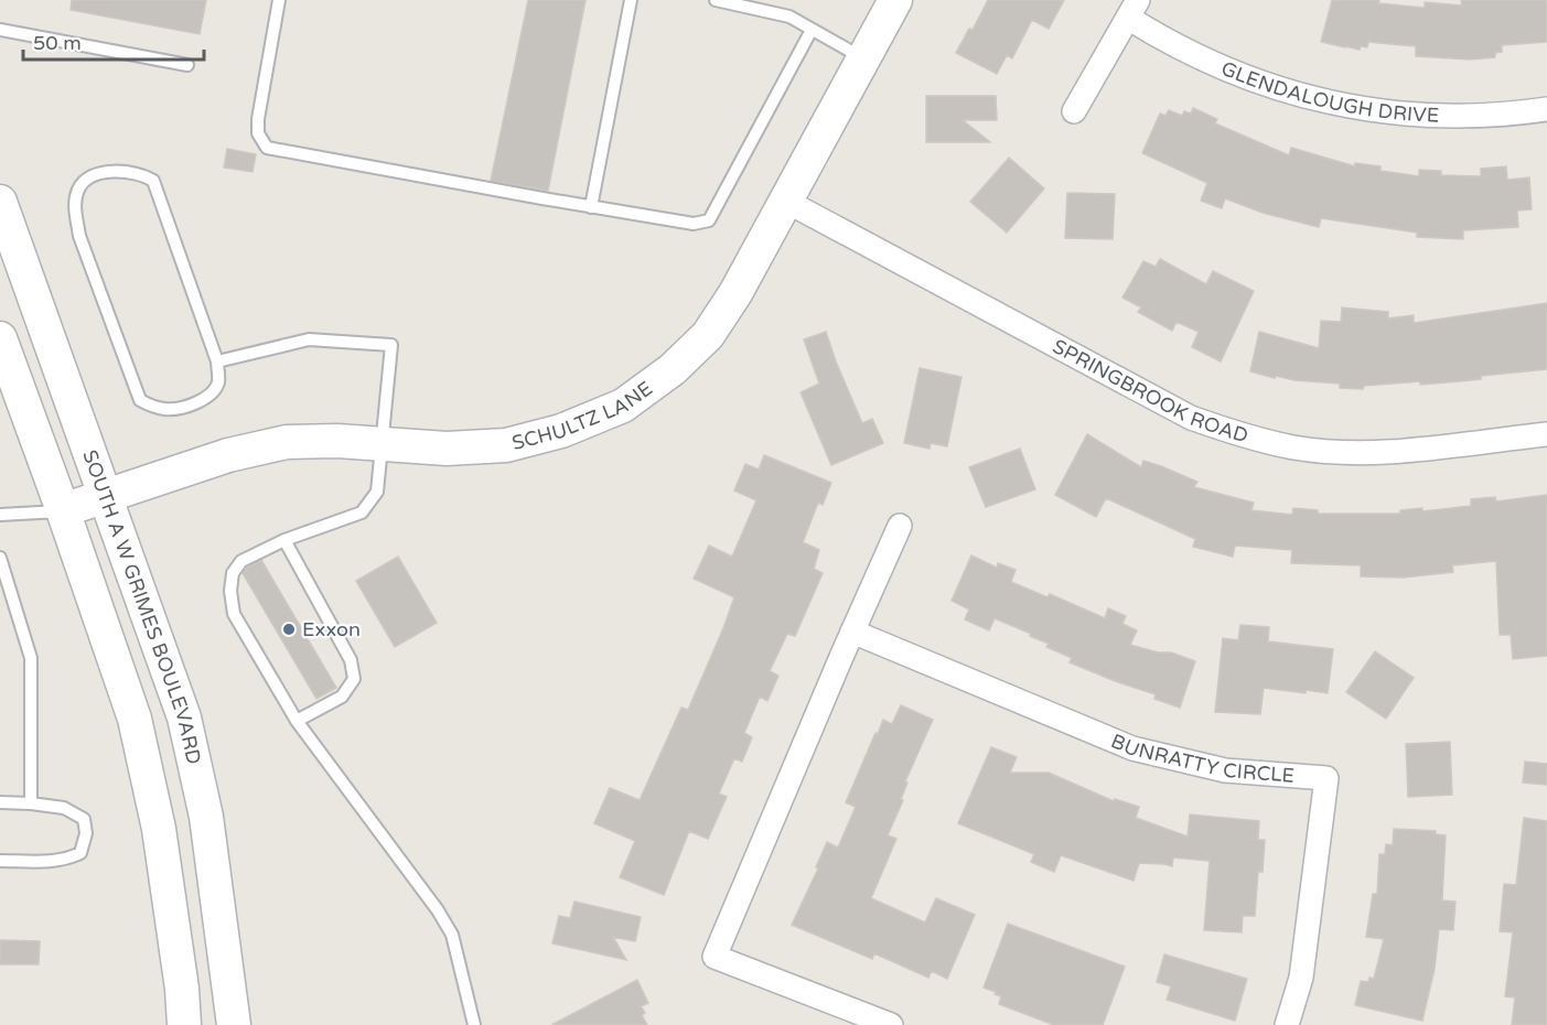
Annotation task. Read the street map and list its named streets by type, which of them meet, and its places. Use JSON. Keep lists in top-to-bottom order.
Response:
{
  "streets": {
    "main road": ["SCHULTZ LANE", "SOUTH A W GRIMES BOULEVARD"],
    "street": ["GLENDALOUGH DRIVE", "SPRINGBROOK ROAD", "BUNRATTY CIRCLE"]
  },
  "crossings": [
    ["SPRINGBROOK ROAD", "SCHULTZ LANE"],
    ["SCHULTZ LANE", "SOUTH A W GRIMES BOULEVARD"]
  ],
  "places": ["Exxon"],
  "scale_bar": "50 m"
}
